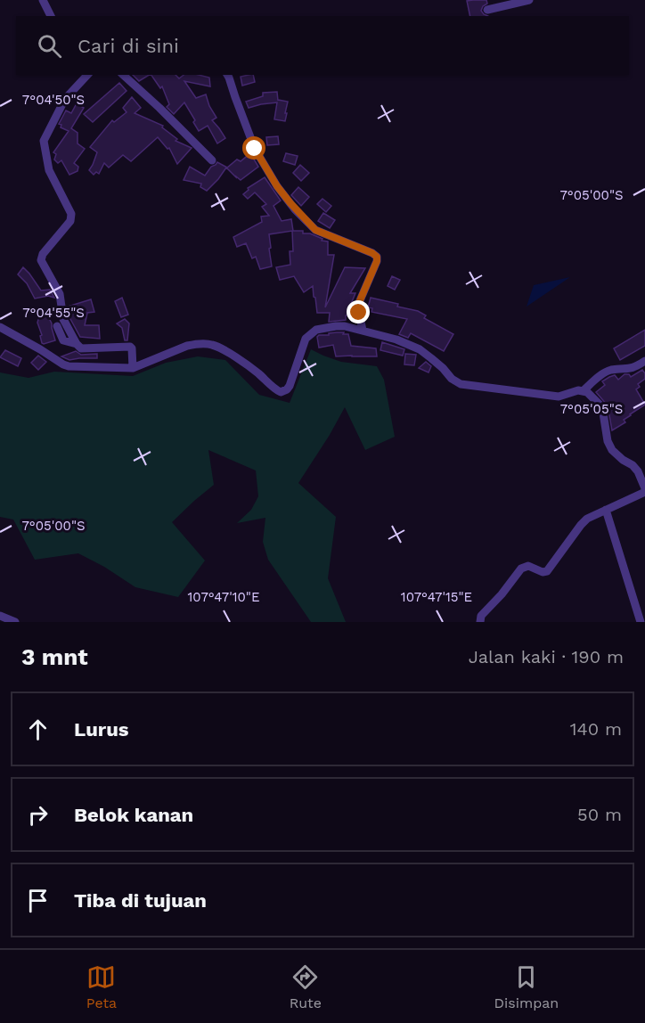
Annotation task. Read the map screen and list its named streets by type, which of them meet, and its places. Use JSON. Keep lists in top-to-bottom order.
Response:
{
  "page": {
    "search": "Cari di sini",
    "heading": ["3 mnt", "Jalan kaki · 190 m"],
    "list": [
      ["Lurus", "140 m"],
      ["Belok kanan", "50 m"],
      "Tiba di tujuan"
    ],
    "nav": ["Peta", "Rute", "Disimpan"]
  },
  "coordinates": [
    "7°04'50\"S",
    "7°05'00\"S",
    "7°04'55\"S",
    "7°05'05\"S",
    "107°47'10\"E",
    "107°47'15\"E"
  ]
}
